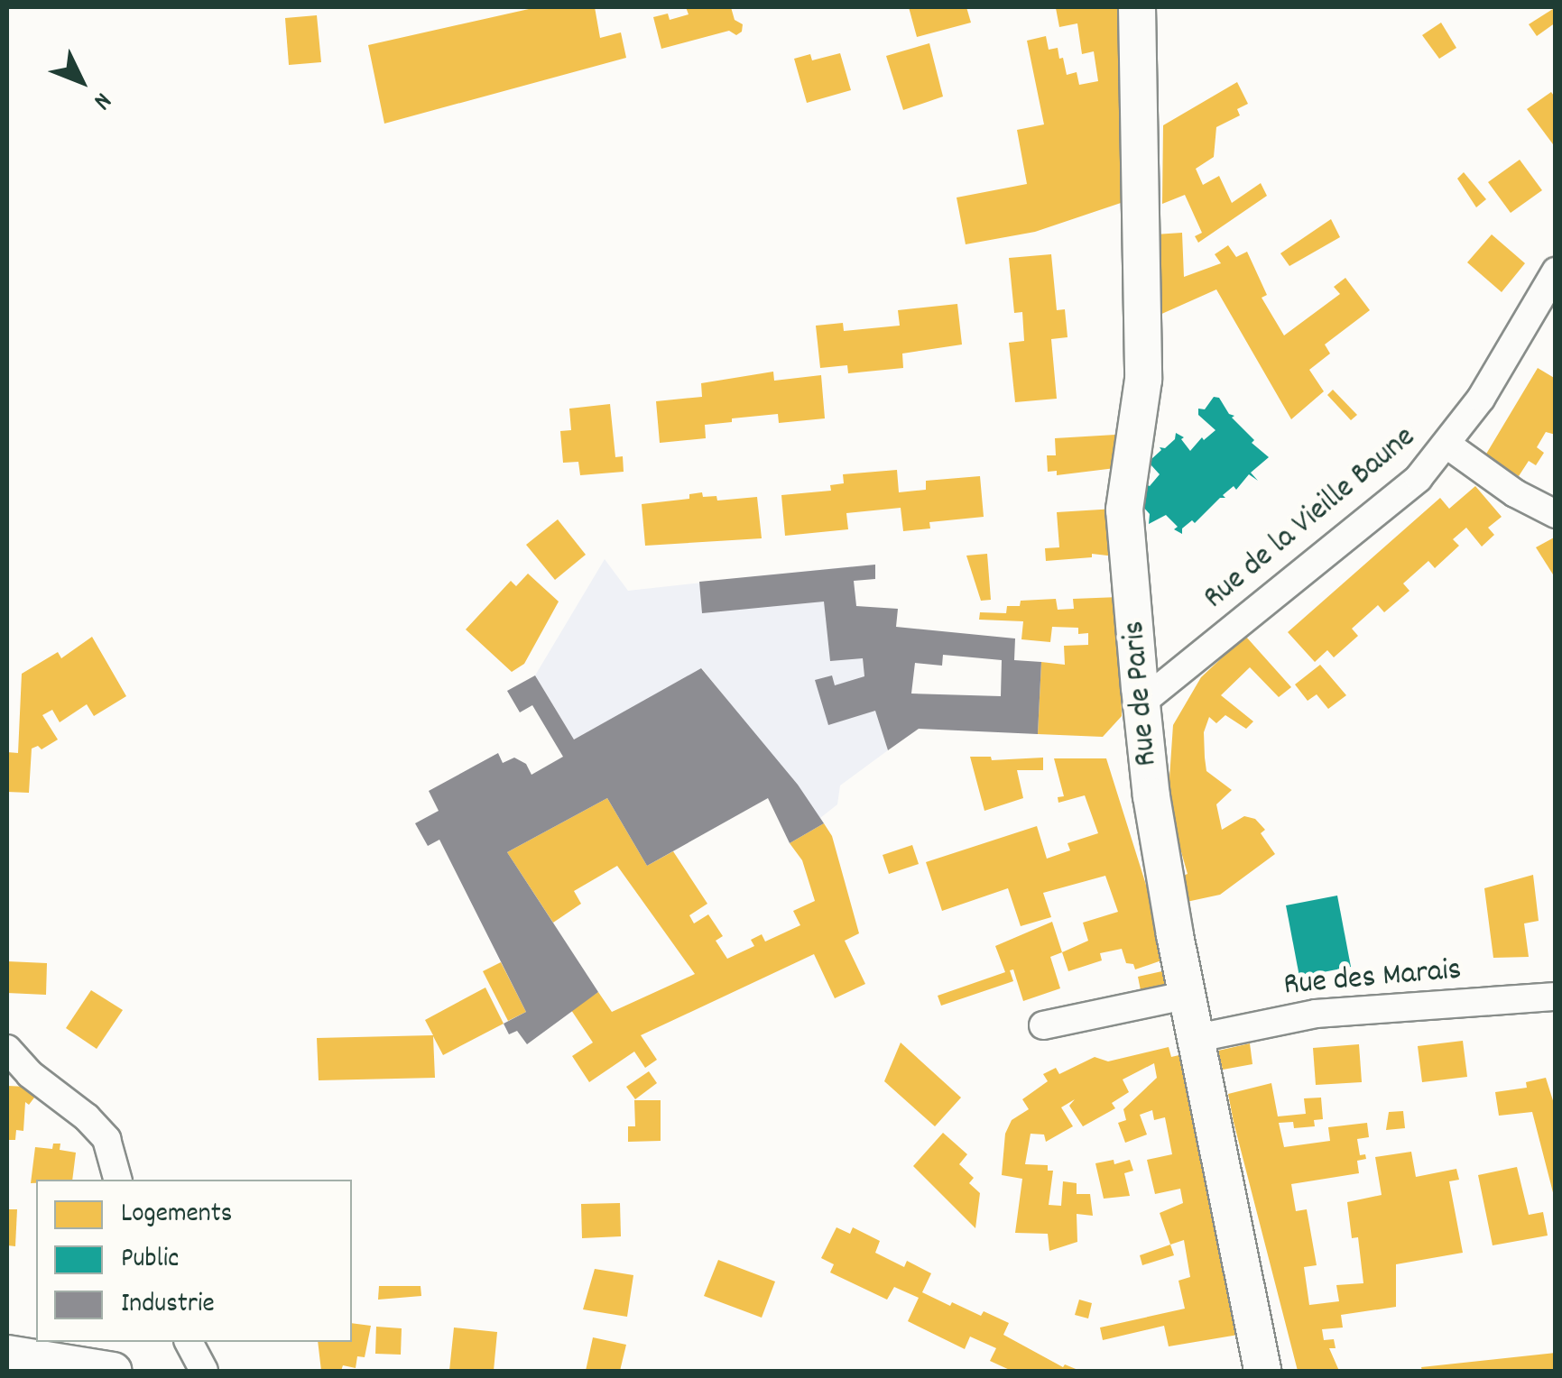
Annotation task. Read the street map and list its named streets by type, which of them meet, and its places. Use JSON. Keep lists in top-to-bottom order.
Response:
{
  "streets": {
    "street": ["Rue de la Vieille Baune", "Rue de Paris", "Rue des Marais"]
  },
  "crossings": [
    ["Rue de la Vieille Baune", "Rue de Paris"],
    ["Rue de Paris", "Rue des Marais"]
  ],
  "legend": ["Logements", "Public", "Industrie"],
  "north": "bottom right"
}
